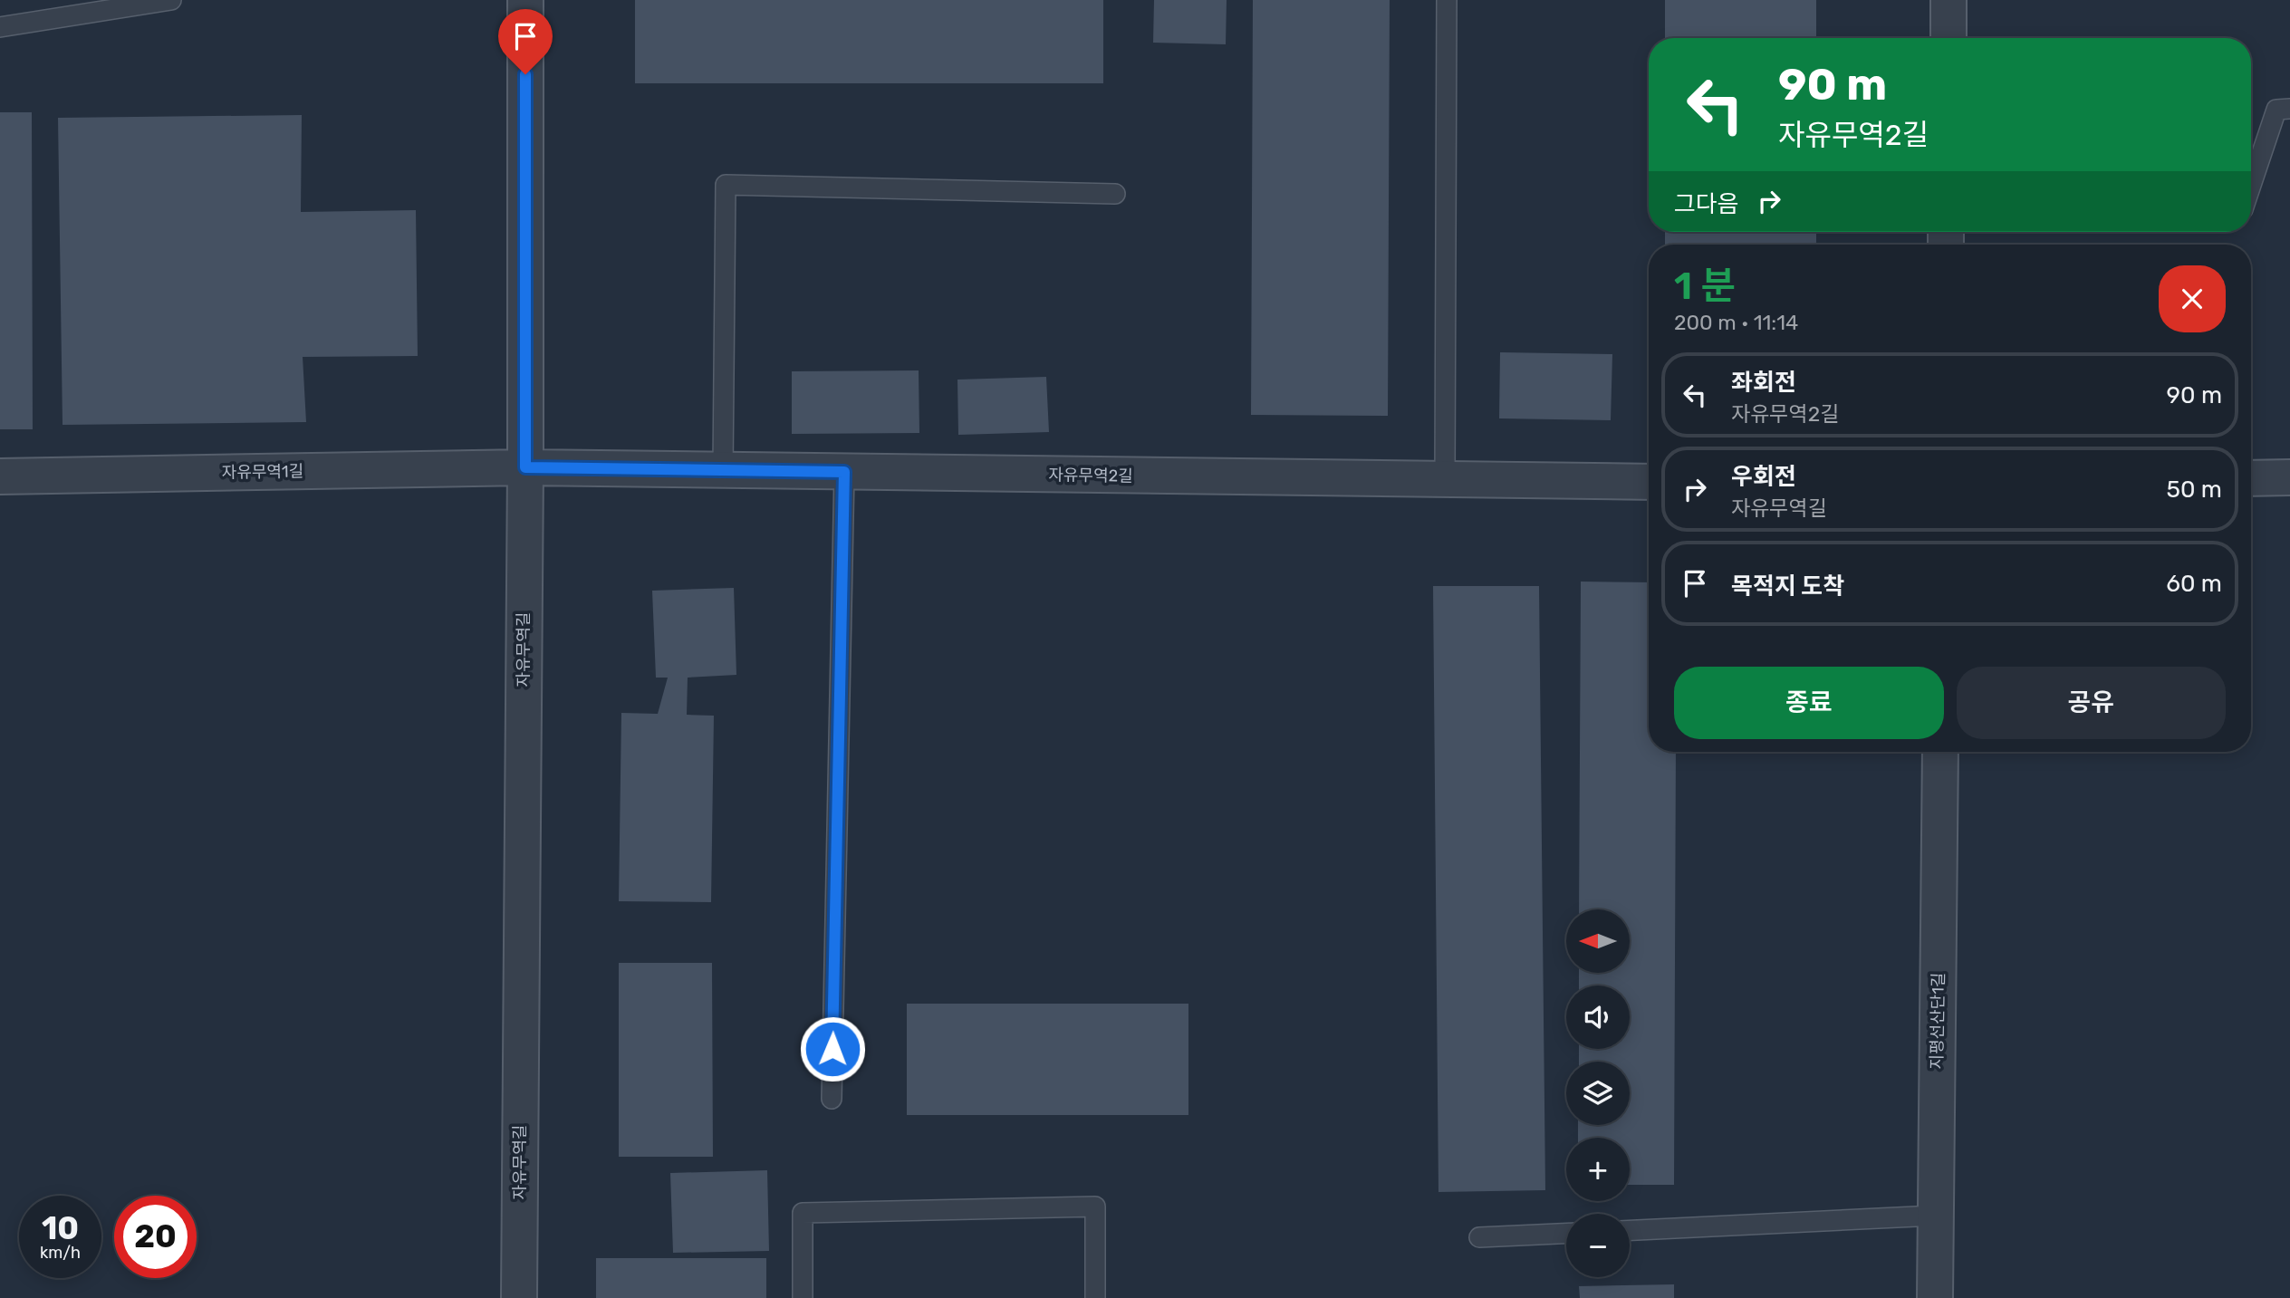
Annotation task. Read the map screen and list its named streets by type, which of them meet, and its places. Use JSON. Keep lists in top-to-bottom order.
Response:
{
  "streets": {
    "street": [
      "자유무역1길",
      "자유무역2길",
      "자유무역길",
      "지평선산단1길"
    ]
  },
  "crossings": [
    ["자유무역1길", "자유무역2길"],
    ["자유무역1길", "자유무역길"],
    ["자유무역2길", "자유무역길"]
  ],
  "north": "left",
  "page": {
    "turn": ["90 m", "자유무역2길"],
    "then": "그다음",
    "heading": ["1 분", "200 m · 11:14"],
    "list": [
      {
        "name": "좌회전",
        "note": "자유무역2길",
        "value": "90 m"
      },
      {
        "name": "우회전",
        "note": "자유무역길",
        "value": "50 m"
      },
      {
        "name": "목적지 도착",
        "value": "60 m"
      }
    ],
    "buttons": ["종료", "공유"],
    "map_buttons": ["+", "−"],
    "speed": "10 km/h",
    "limit": "20"
  }
}
